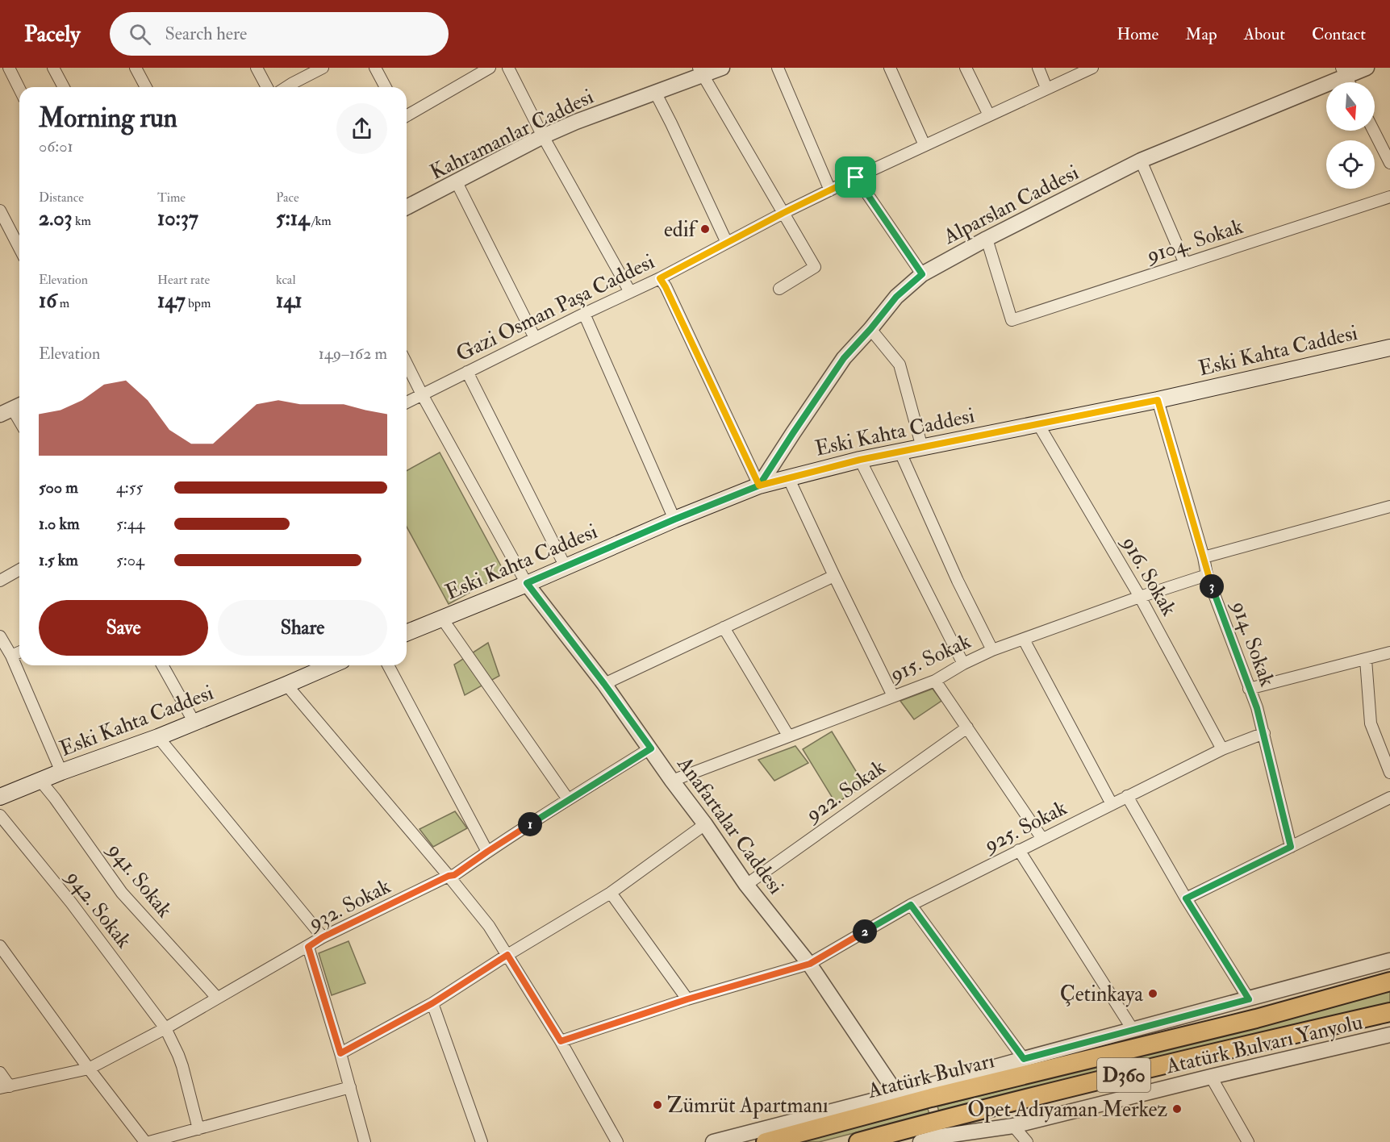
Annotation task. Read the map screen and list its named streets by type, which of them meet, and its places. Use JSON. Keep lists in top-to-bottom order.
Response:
{
  "streets": {
    "highway": ["Atatürk Bulvarı", "D360"],
    "main road": ["Eski Kahta Caddesi"],
    "street": [
      "Kahramanlar Caddesi",
      "Alparslan Caddesi",
      "9104. Sokak",
      "Gazi Osman Paşa Caddesi",
      "916. Sokak",
      "914. Sokak",
      "915. Sokak",
      "922. Sokak",
      "Anafartalar Caddesi",
      "925. Sokak",
      "941. Sokak",
      "932. Sokak",
      "942. Sokak",
      "Atatürk Bulvarı Yanyolu"
    ]
  },
  "crossings": [
    ["Alparslan Caddesi", "9104. Sokak"],
    ["Alparslan Caddesi", "Eski Kahta Caddesi"],
    ["Eski Kahta Caddesi", "916. Sokak"],
    ["Eski Kahta Caddesi", "914. Sokak"],
    ["Eski Kahta Caddesi", "Anafartalar Caddesi"],
    ["Eski Kahta Caddesi", "941. Sokak"],
    ["916. Sokak", "915. Sokak"],
    ["916. Sokak", "925. Sokak"],
    ["914. Sokak", "915. Sokak"],
    ["914. Sokak", "925. Sokak"],
    ["915. Sokak", "Anafartalar Caddesi"],
    ["922. Sokak", "Anafartalar Caddesi"],
    ["Anafartalar Caddesi", "925. Sokak"],
    ["Anafartalar Caddesi", "932. Sokak"],
    ["Anafartalar Caddesi", "Atatürk Bulvarı Yanyolu"],
    ["941. Sokak", "932. Sokak"],
    ["932. Sokak", "942. Sokak"]
  ],
  "places": [
    "edif",
    "Çetinkaya",
    "Zümrüt Apartmanı",
    "Opet Adıyaman Merkez"
  ],
  "north": "bottom",
  "page": {
    "header": "Pacely",
    "search": "Search here",
    "nav": [
      "Home",
      "Map",
      "About",
      "Contact"
    ],
    "heading": ["Morning run", "06:01"],
    "stats": [
      ["Distance", "2.03 km"],
      ["Time", "10:37"],
      ["Pace", "5:14 /km"],
      ["Elevation", "16 m"],
      ["Heart rate", "147 bpm"],
      ["kcal", "141"]
    ],
    "chart": ["Elevation", "149–162 m"],
    "list": [
      {
        "name": "500 m",
        "note": "4:55"
      },
      {
        "name": "1.0 km",
        "note": "5:44"
      },
      {
        "name": "1.5 km",
        "note": "5:04"
      }
    ],
    "pins": ["3", "1", "2"],
    "buttons": ["Save", "Share"]
  }
}
